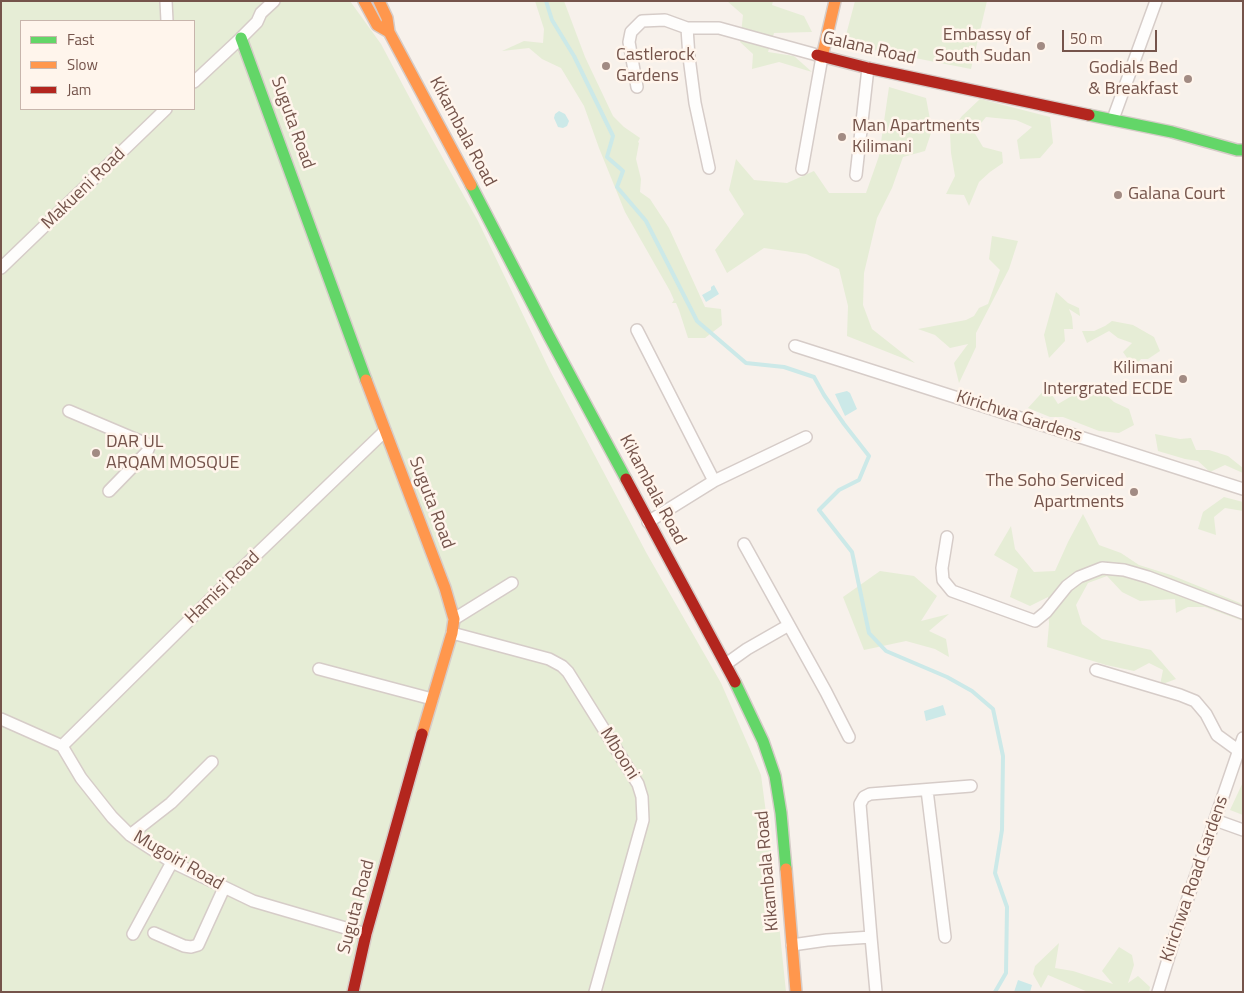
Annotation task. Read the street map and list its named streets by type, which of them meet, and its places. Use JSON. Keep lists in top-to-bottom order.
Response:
{
  "streets": {
    "main road": ["Galana Road", "Suguta Road", "Kikambala Road"],
    "street": [
      "Makueni Road",
      "Kirichwa Gardens",
      "Hamisi Road",
      "Mbooni",
      "Mugoiri Road",
      "Kirichwa Road Gardens"
    ]
  },
  "crossings": [
    ["Suguta Road", "Hamisi Road"],
    ["Suguta Road", "Mbooni"],
    ["Suguta Road", "Mugoiri Road"],
    ["Hamisi Road", "Mugoiri Road"]
  ],
  "places": [
    "Embassy of South Sudan",
    "Castlerock Gardens",
    "Godials Bed & Breakfast",
    "Man Apartments Kilimani",
    "Galana Court",
    "Kilimani Intergrated ECDE",
    "DAR UL ARQAM MOSQUE",
    "The Soho Serviced Apartments"
  ],
  "legend": ["Fast", "Slow", "Jam"],
  "scale_bar": "50 m"
}
